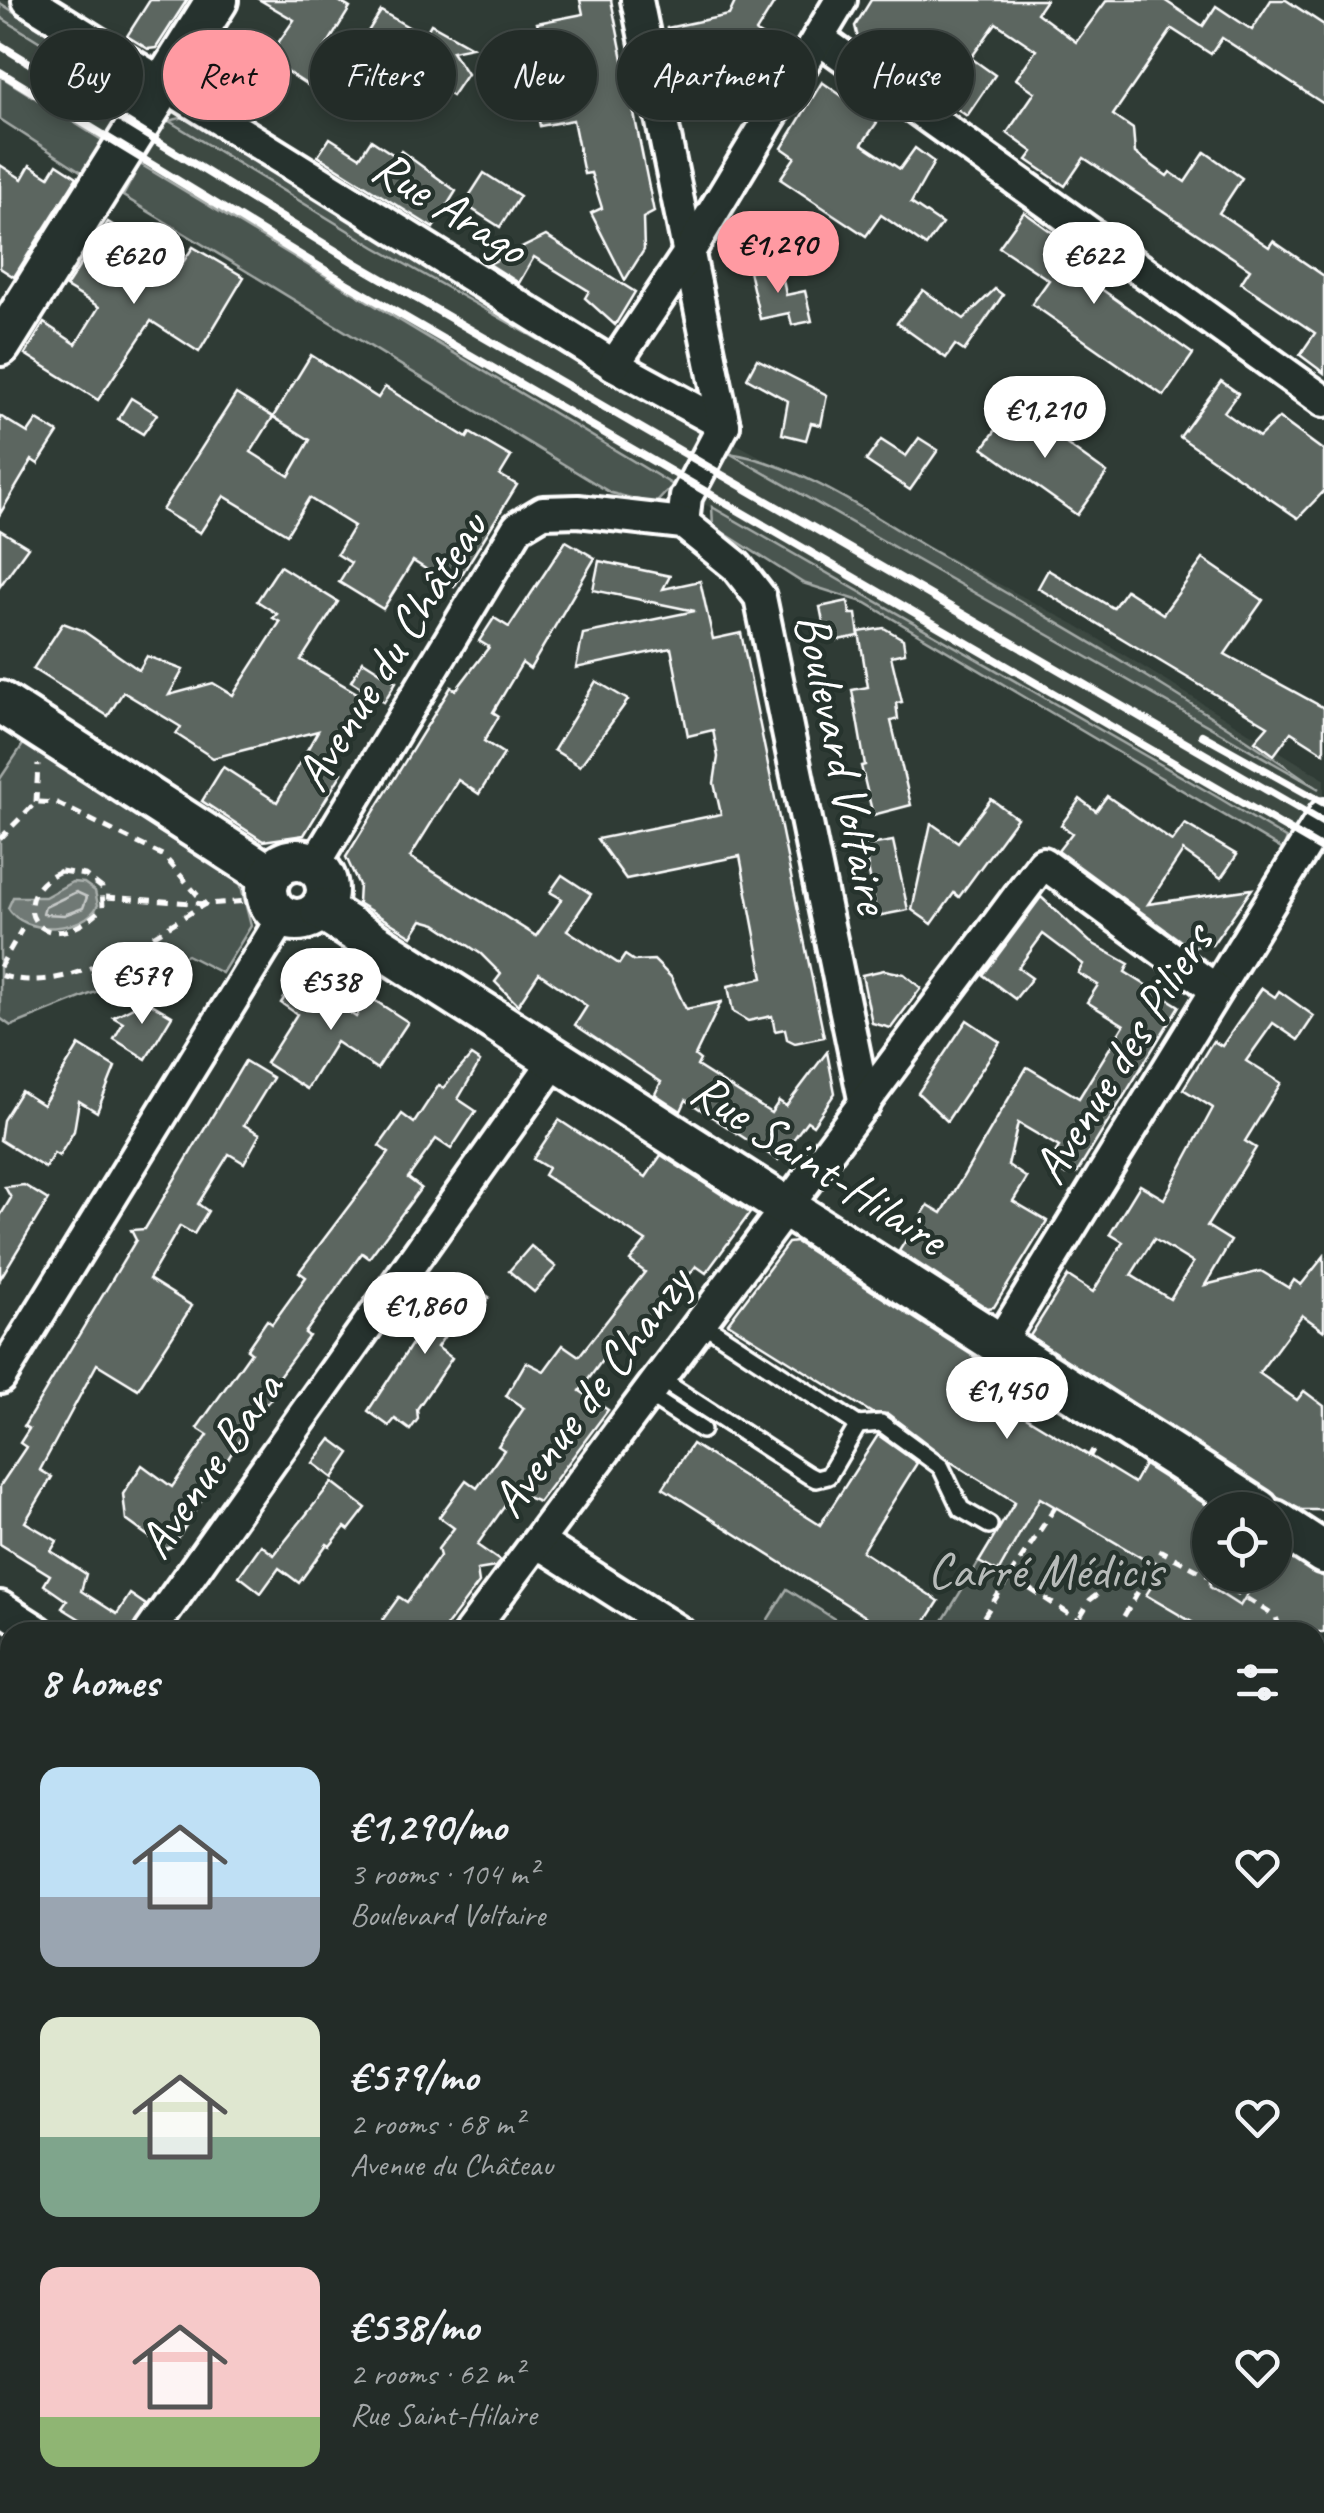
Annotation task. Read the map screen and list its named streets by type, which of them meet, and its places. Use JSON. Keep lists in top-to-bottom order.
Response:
{
  "streets": {
    "street": [
      "Rue Arago",
      "Avenue du Château",
      "Boulevard Voltaire",
      "Avenue des Piliers",
      "Rue Saint-Hilaire",
      "Avenue de Chanzy",
      "Avenue Bara"
    ]
  },
  "crossings": [
    ["Avenue du Château", "Boulevard Voltaire"],
    ["Avenue des Piliers", "Rue Saint-Hilaire"],
    ["Rue Saint-Hilaire", "Avenue de Chanzy"],
    ["Rue Saint-Hilaire", "Avenue Bara"]
  ],
  "parks": ["Carré Médicis"],
  "page": {
    "chip": [
      "Buy",
      "Rent",
      "Filters",
      "New",
      "Apartment",
      "House"
    ],
    "price": [
      "€1,290",
      "€620",
      "€622",
      "€1,210",
      "€579",
      "€538",
      "€1,860",
      "€1,450"
    ],
    "heading": "8 homes",
    "list": [
      {
        "name": "€1,290/mo",
        "note": "3 rooms · 104 m² · Boulevard Voltaire"
      },
      {
        "name": "€579/mo",
        "note": "2 rooms · 68 m² · Avenue du Château"
      },
      {
        "name": "€538/mo",
        "note": "2 rooms · 62 m² · Rue Saint-Hilaire"
      }
    ]
  }
}
